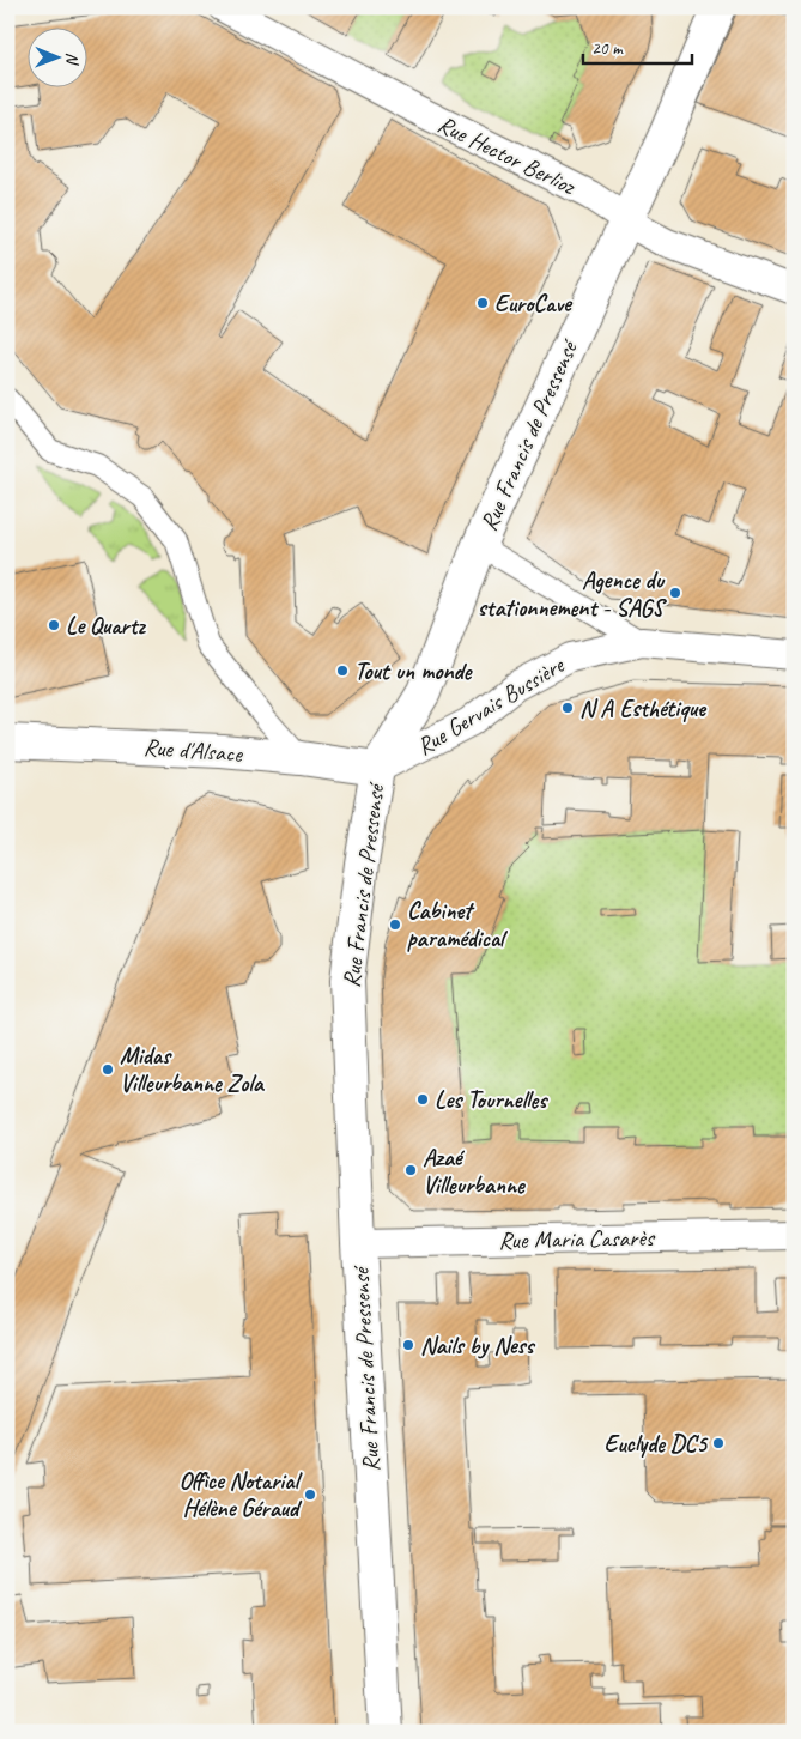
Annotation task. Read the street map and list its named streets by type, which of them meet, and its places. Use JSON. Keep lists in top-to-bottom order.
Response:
{
  "streets": {
    "street": [
      "Rue Hector Berlioz",
      "Rue Francis de Pressensé",
      "Rue Gervais Bussière",
      "Rue d'Alsace",
      "Rue Maria Casarès"
    ]
  },
  "crossings": [
    ["Rue Hector Berlioz", "Rue Francis de Pressensé"],
    ["Rue Francis de Pressensé", "Rue Gervais Bussière"],
    ["Rue Francis de Pressensé", "Rue d'Alsace"],
    ["Rue Francis de Pressensé", "Rue Maria Casarès"],
    ["Rue Gervais Bussière", "Rue d'Alsace"]
  ],
  "places": [
    "EuroCave",
    "Agence du stationnement - SAGS",
    "Le Quartz",
    "Tout un monde",
    "N A Esthétique",
    "Cabinet paramédical",
    "Midas Villeurbanne Zola",
    "Les Tournelles",
    "Azaé Villeurbanne",
    "Nails by Ness",
    "Euclyde DC5",
    "Office Notarial Hélène Géraud"
  ],
  "scale_bar": "20 m",
  "north": "right"
}
